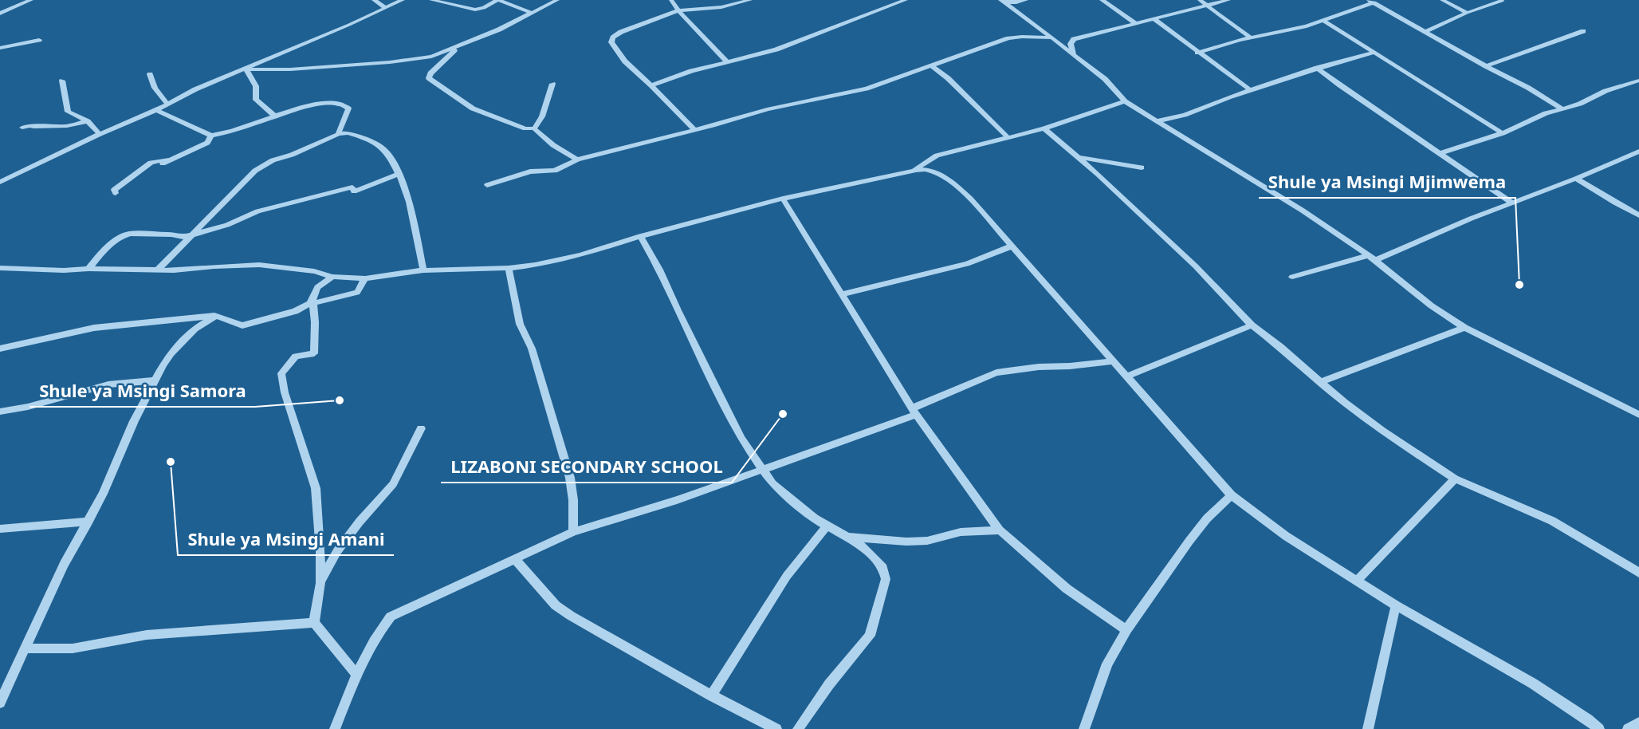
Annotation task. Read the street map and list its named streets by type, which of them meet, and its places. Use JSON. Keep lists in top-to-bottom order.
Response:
{
  "places": [
    "Shule ya Msingi Mjimwema",
    "Shule ya Msingi Samora",
    "LIZABONI SECONDARY SCHOOL",
    "Shule ya Msingi Amani"
  ]
}
